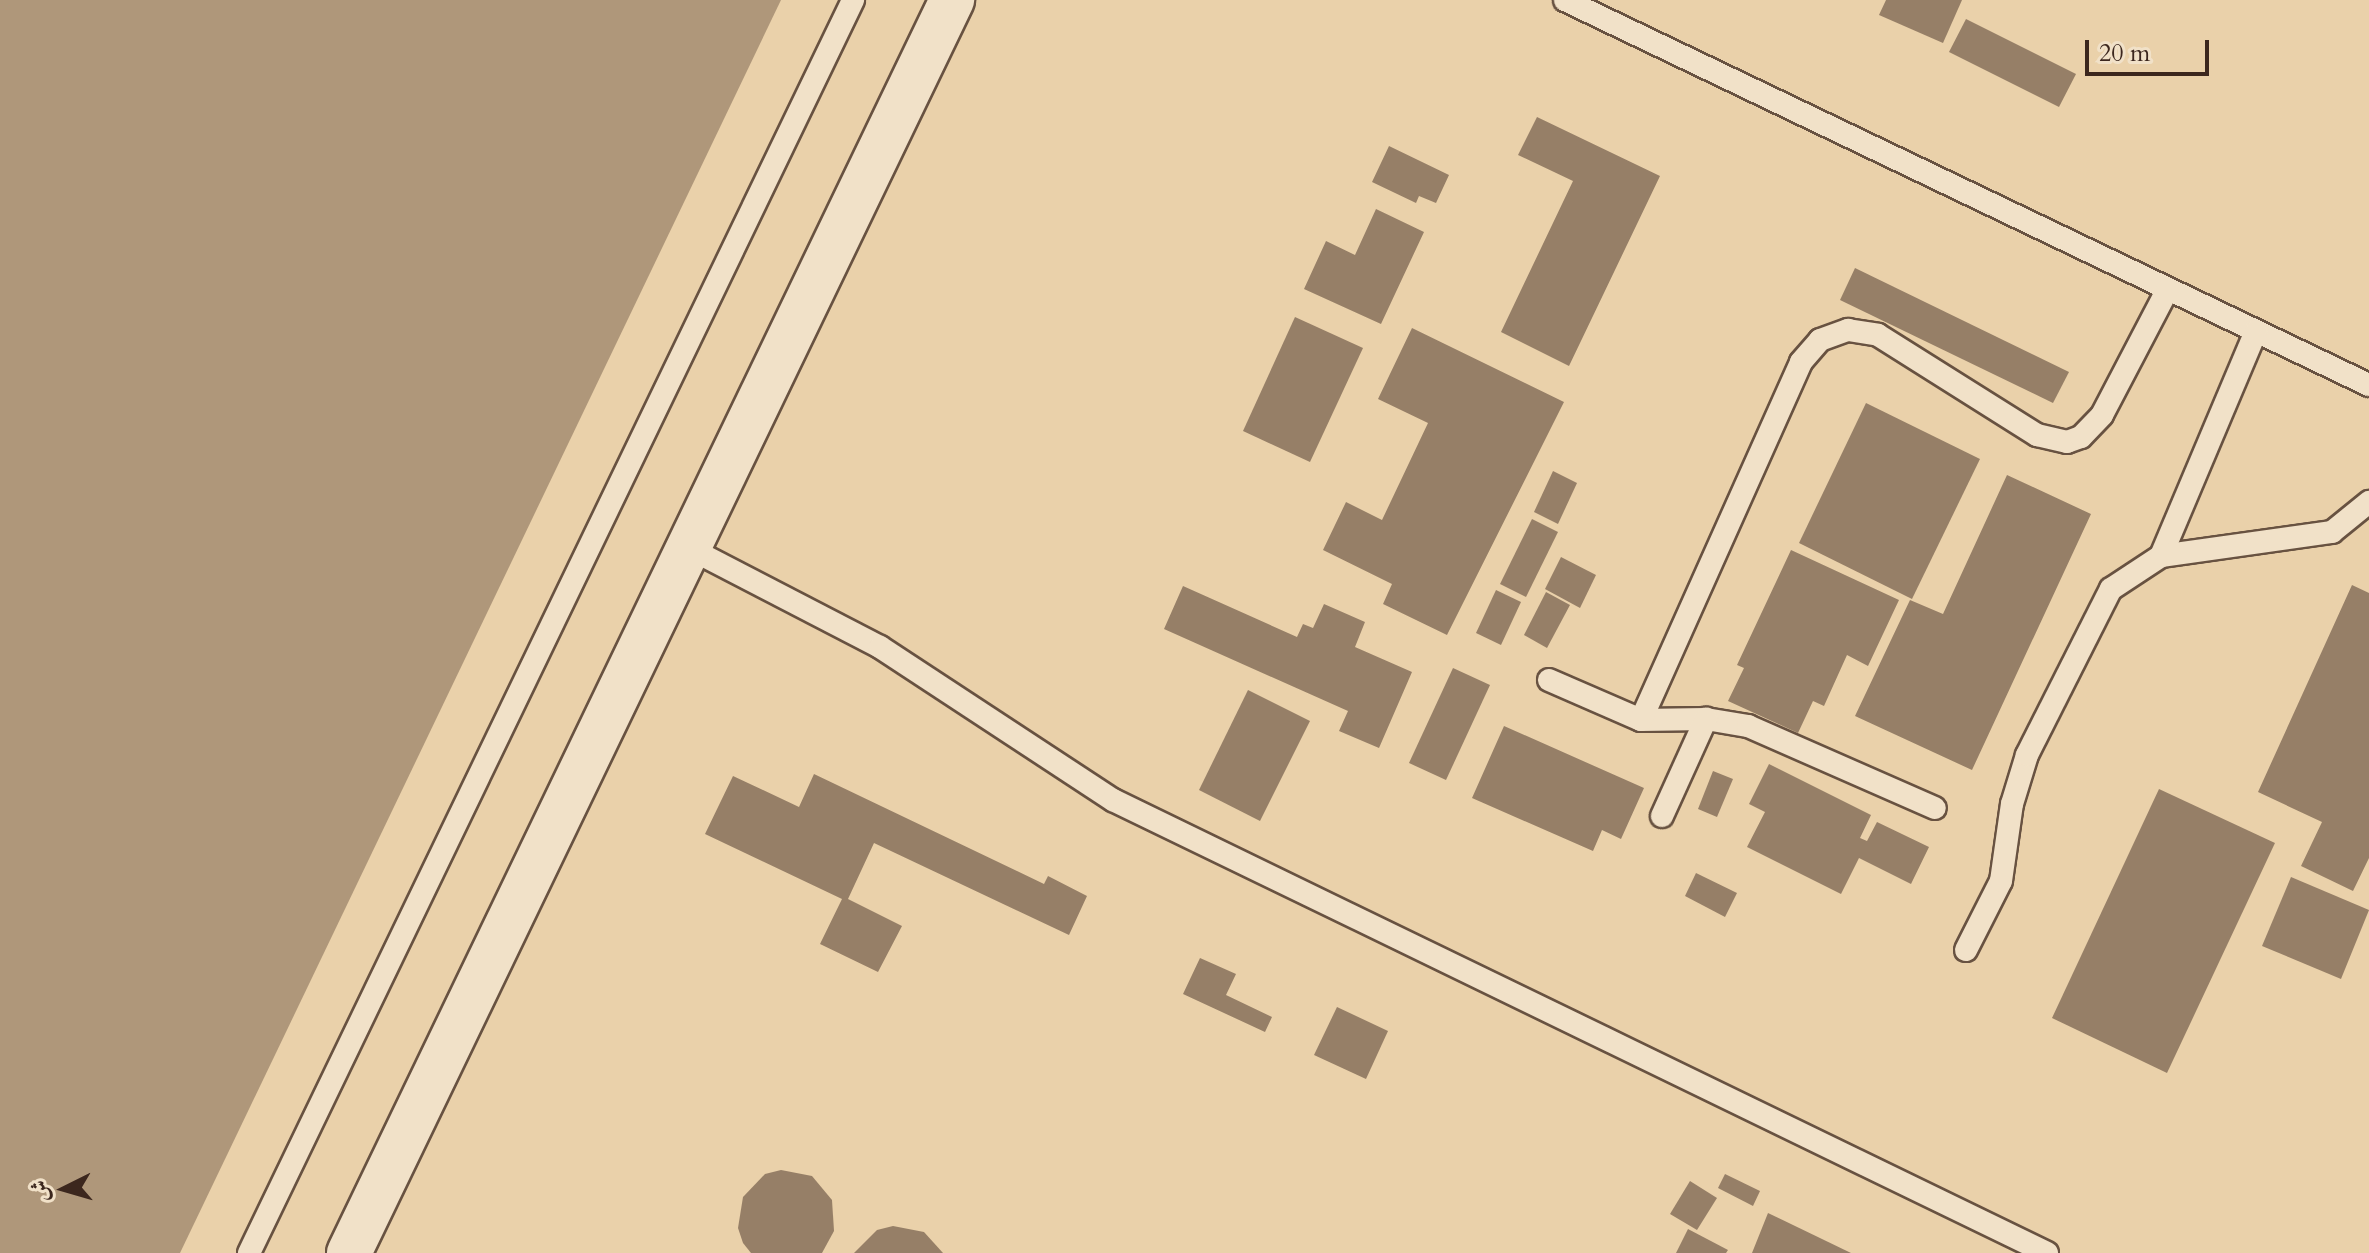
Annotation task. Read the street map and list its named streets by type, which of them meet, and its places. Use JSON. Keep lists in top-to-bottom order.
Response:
{
  "scale_bar": "20 m",
  "north": "left"
}
